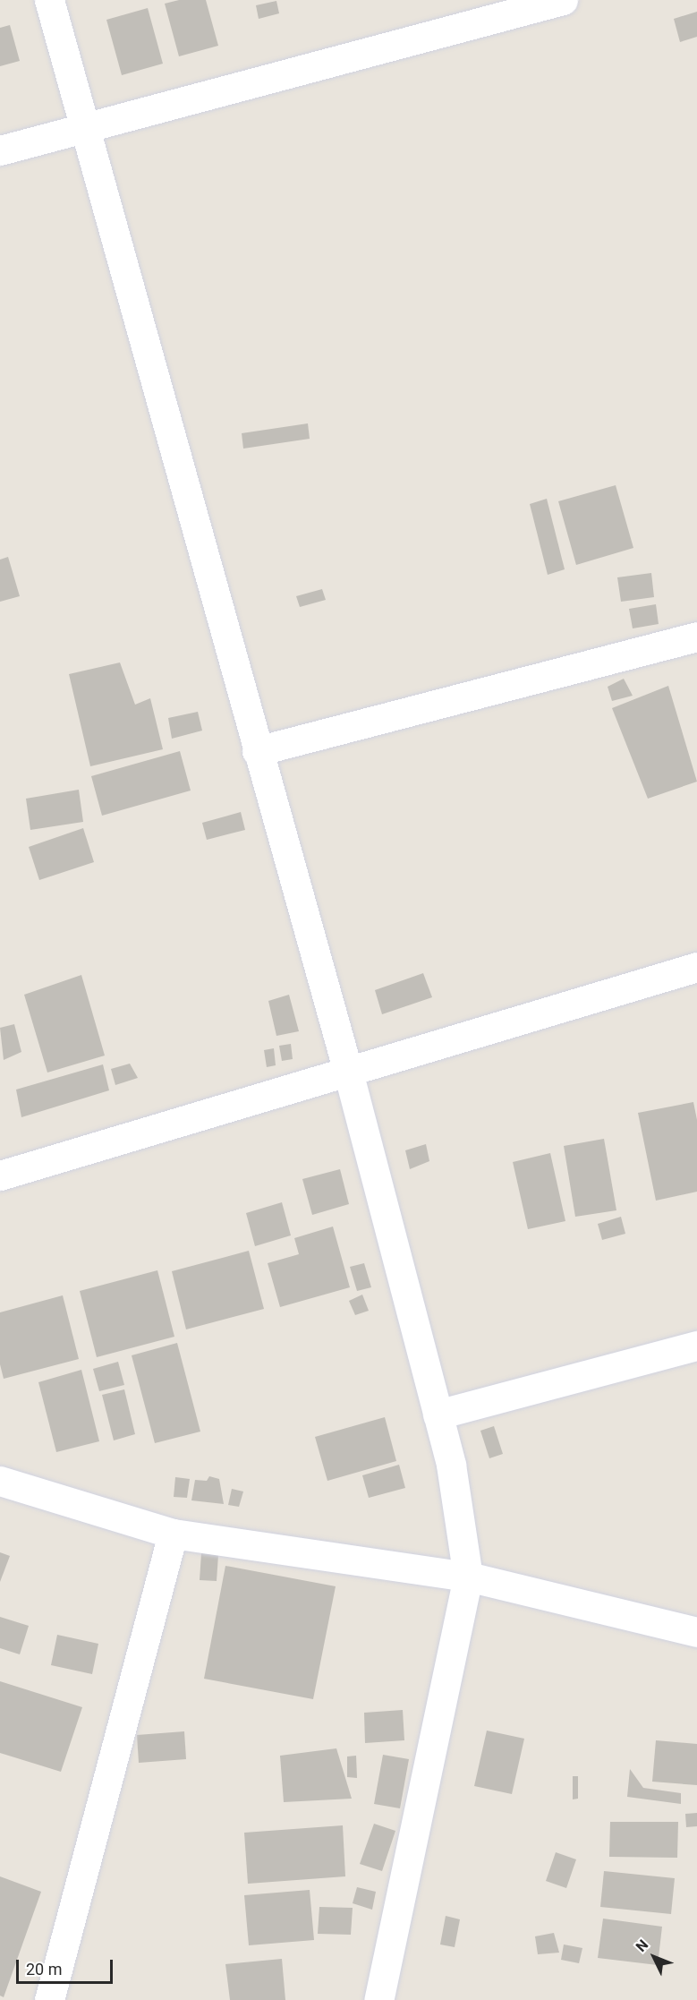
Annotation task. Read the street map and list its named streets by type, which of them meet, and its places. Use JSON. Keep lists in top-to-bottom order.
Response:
{
  "scale_bar": "20 m",
  "north": "top left"
}
